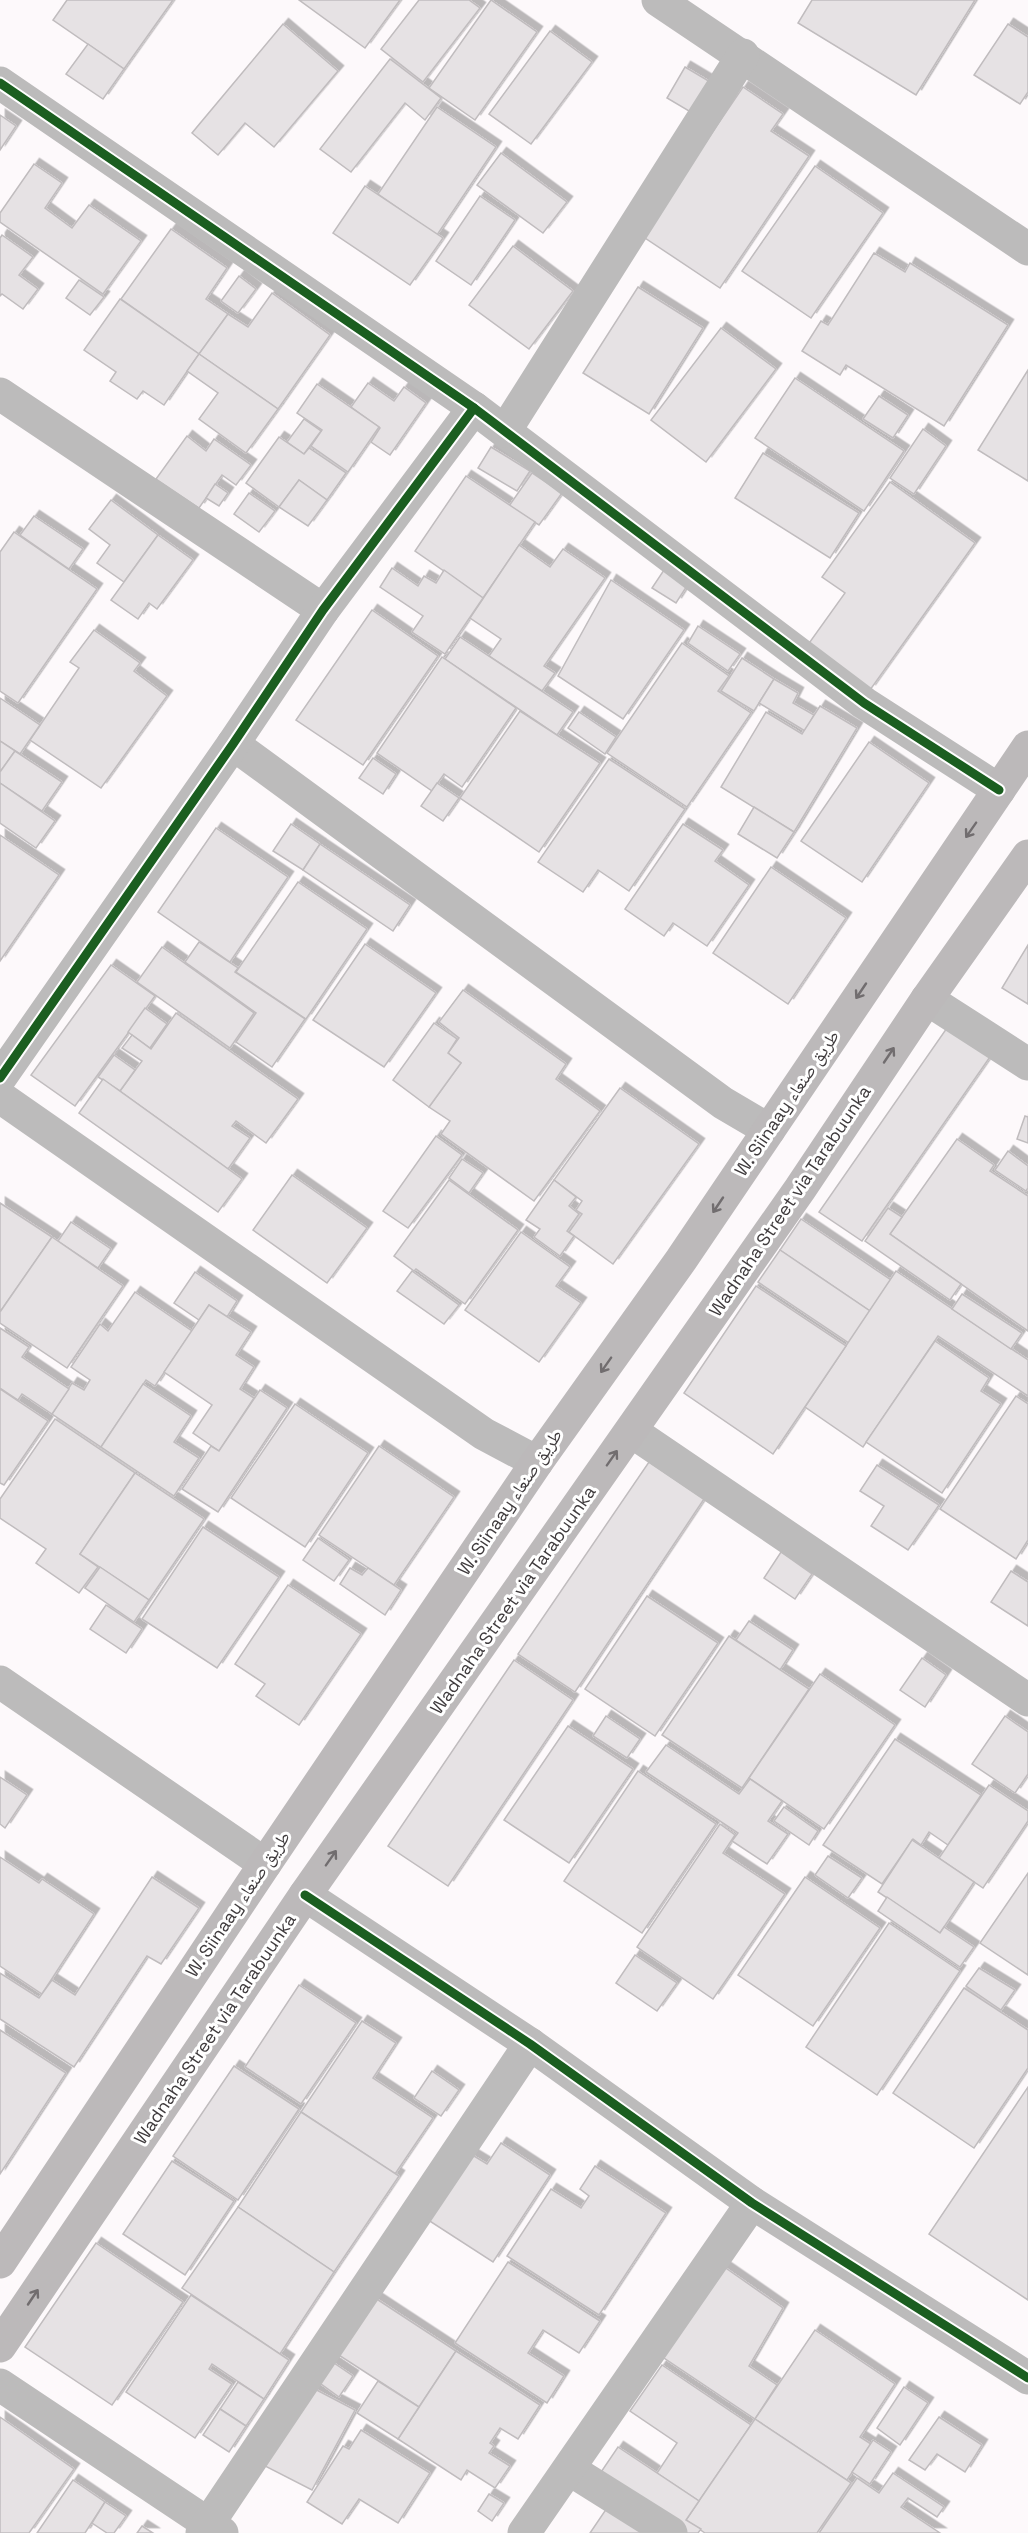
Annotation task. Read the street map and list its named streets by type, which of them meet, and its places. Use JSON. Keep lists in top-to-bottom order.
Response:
{
  "streets": {
    "main road": ["W. Siinaay طريق صنعاء", "Wadnaha Street via Tarabuunka"]
  },
  "one_way": ["W. Siinaay طريق صنعاء", "Wadnaha Street via Tarabuunka"]
}
